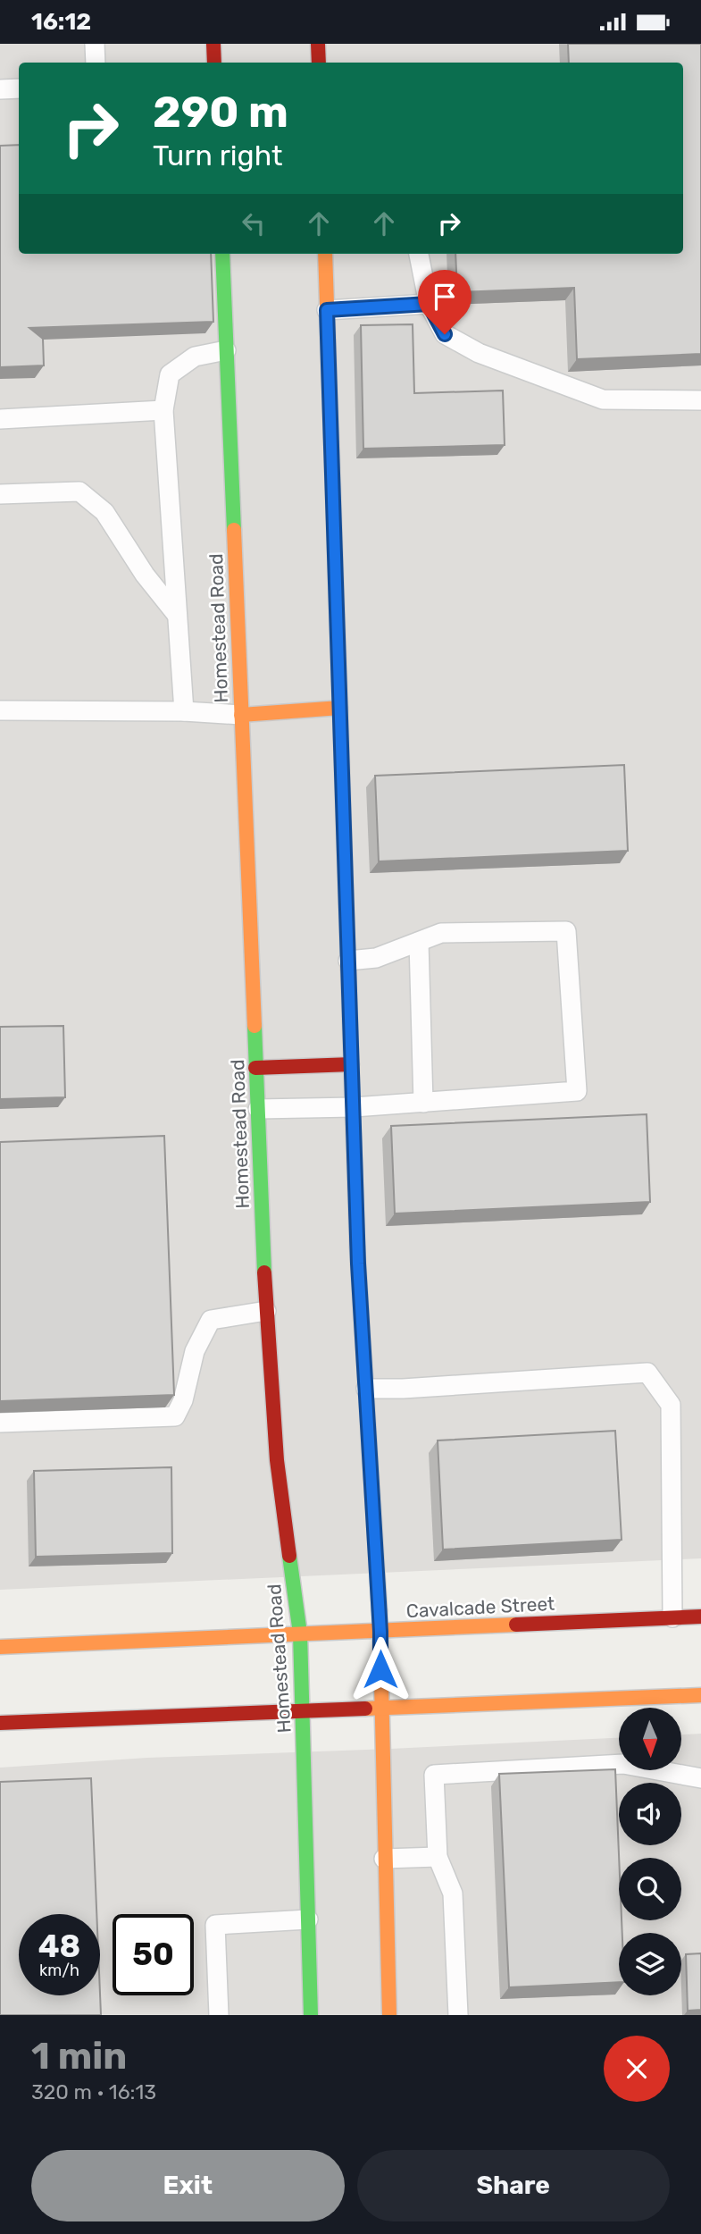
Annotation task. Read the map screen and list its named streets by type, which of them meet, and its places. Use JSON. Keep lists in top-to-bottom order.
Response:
{
  "streets": {
    "main road": ["Homestead Road", "Cavalcade Street"]
  },
  "crossings": [
    ["Homestead Road", "Cavalcade Street"]
  ],
  "north": "bottom",
  "page": {
    "status": "16:12",
    "turn": ["290 m", "Turn right"],
    "speed": "48 km/h",
    "limit": "50",
    "heading": ["1 min", "320 m · 16:13"],
    "buttons": ["Exit", "Share"]
  }
}
